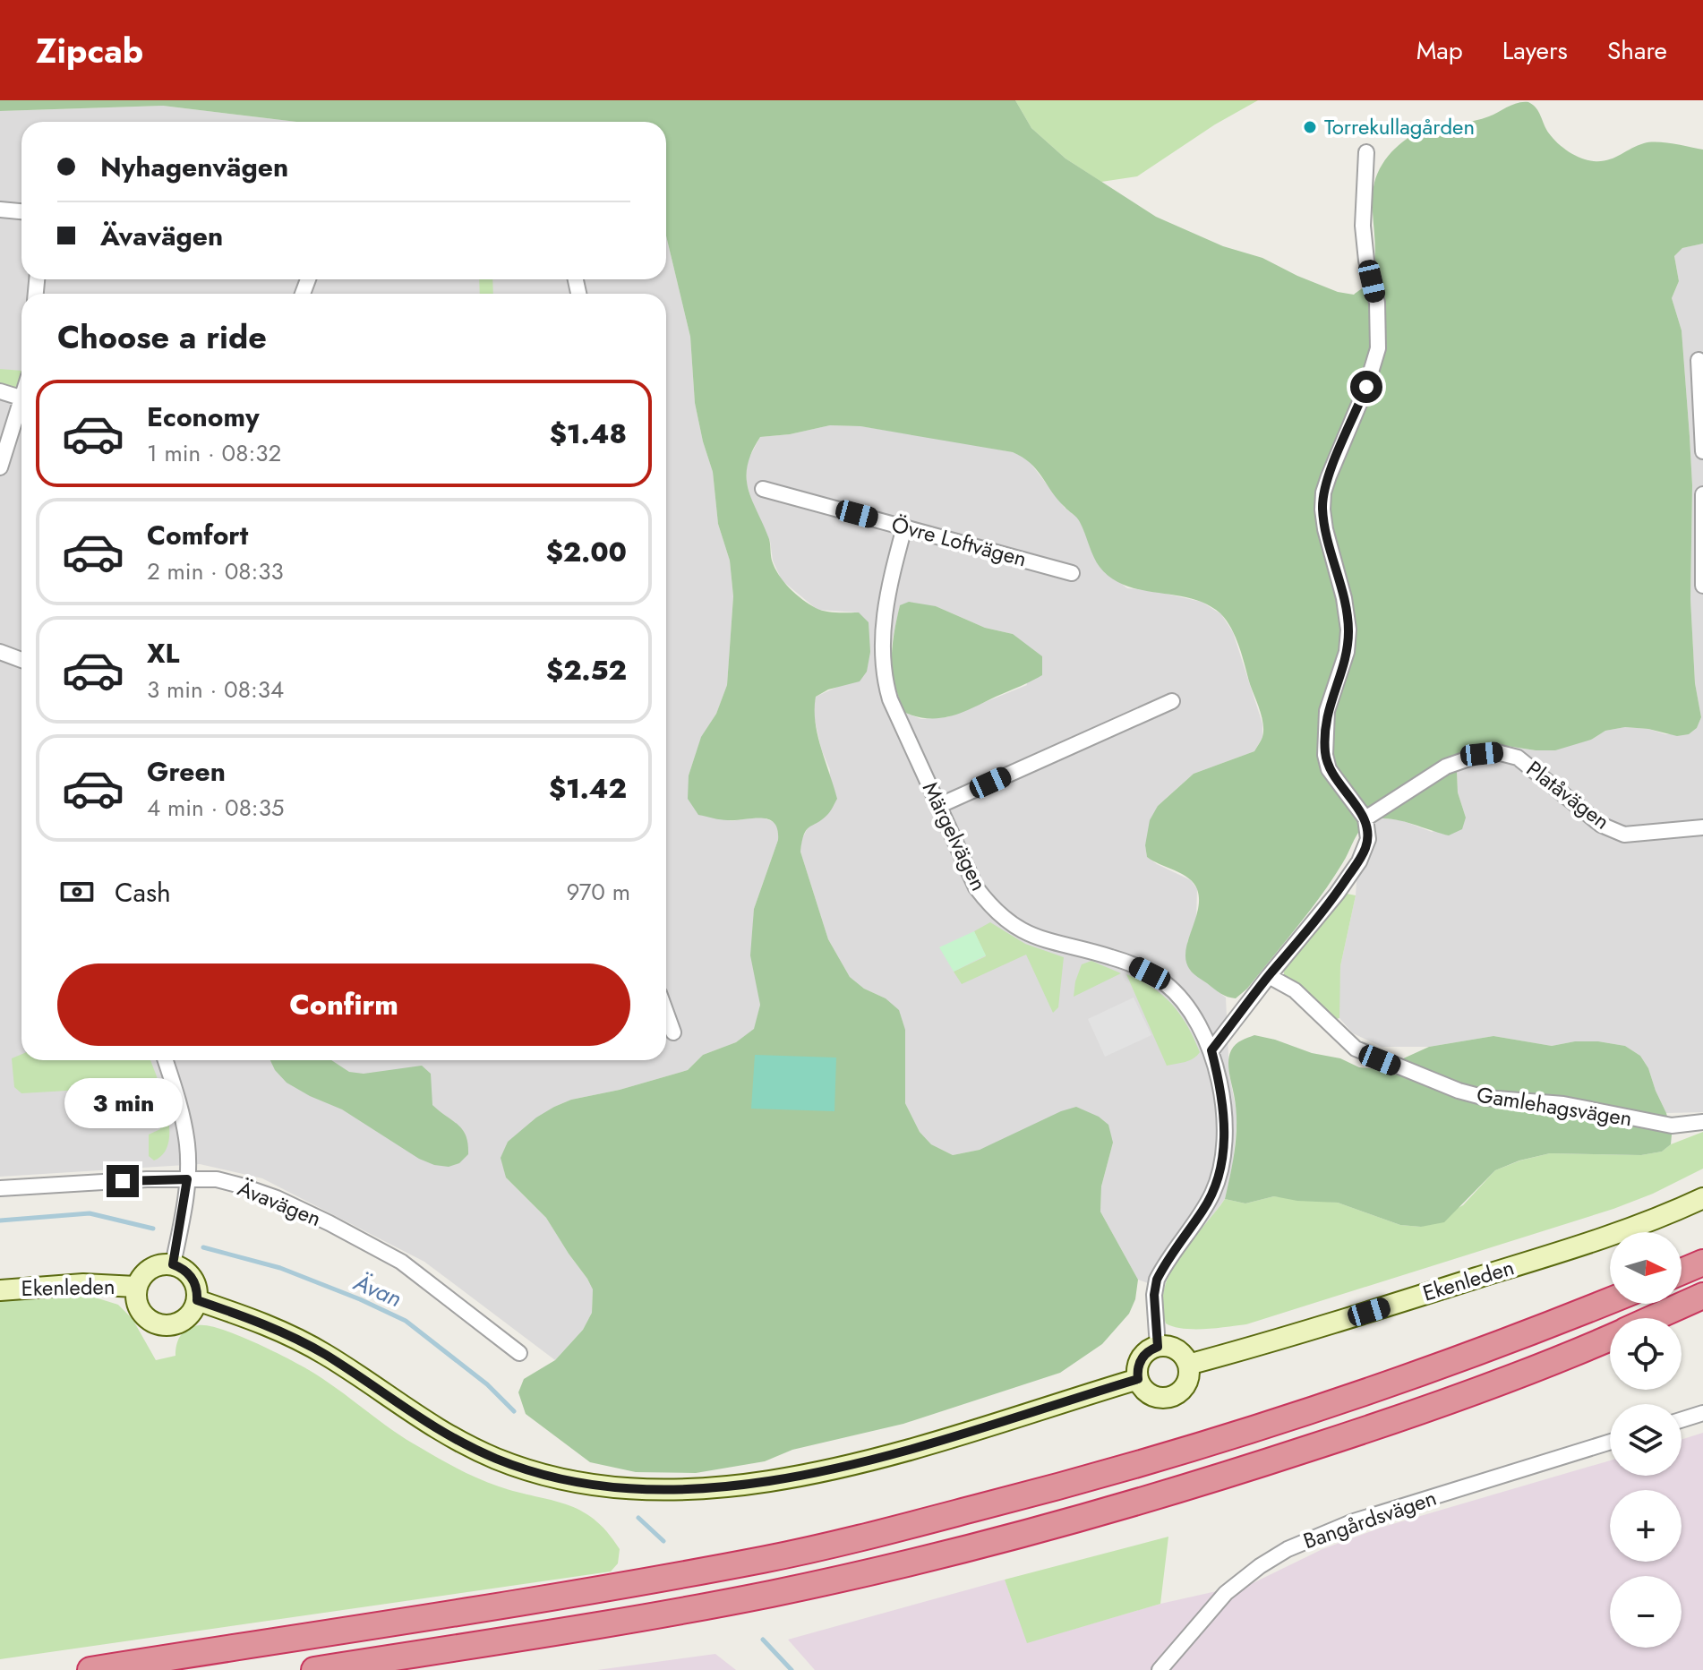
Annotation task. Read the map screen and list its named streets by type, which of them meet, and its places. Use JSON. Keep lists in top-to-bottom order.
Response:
{
  "streets": {
    "street": [
      "Övre Loftvägen",
      "Platåvägen",
      "Märgelvägen",
      "Gamlehagsvägen",
      "Ävavägen",
      "Ekenleden",
      "Bangårdsvägen"
    ]
  },
  "crossings": [
    ["Övre Loftvägen", "Märgelvägen"],
    ["Märgelvägen", "Ekenleden"]
  ],
  "water": ["Ävan"],
  "places": ["Torrekullagården"],
  "north": "right",
  "page": {
    "header": "Zipcab",
    "nav": ["Map", "Layers", "Share"],
    "banner": ["Nyhagenvägen", "Ävavägen"],
    "heading": "Choose a ride",
    "list": [
      {
        "name": "Economy",
        "note": "1 min · 08:32",
        "value": "$1.48"
      },
      {
        "name": "Comfort",
        "note": "2 min · 08:33",
        "value": "$2.00"
      },
      {
        "name": "XL",
        "note": "3 min · 08:34",
        "value": "$2.52"
      },
      {
        "name": "Green",
        "note": "4 min · 08:35",
        "value": "$1.42"
      }
    ],
    "pay": ["Cash", "970 m"],
    "buttons": "Confirm",
    "bubble": "3 min",
    "map_buttons": ["+", "−"]
  }
}
